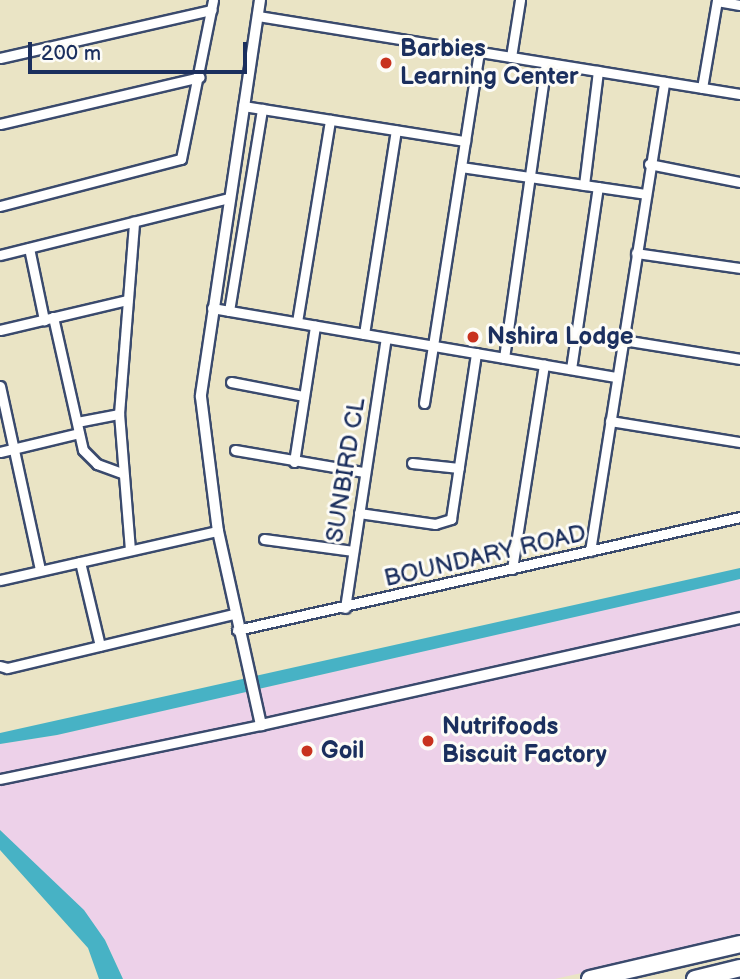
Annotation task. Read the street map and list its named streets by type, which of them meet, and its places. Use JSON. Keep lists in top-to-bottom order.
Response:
{
  "streets": {
    "street": ["SUNBIRD CL", "BOUNDARY ROAD"]
  },
  "crossings": [
    ["SUNBIRD CL", "BOUNDARY ROAD"]
  ],
  "places": [
    "Barbies Learning Center",
    "Nshira Lodge",
    "Nutrifoods Biscuit Factory",
    "Goil"
  ],
  "scale_bar": "200 m"
}
